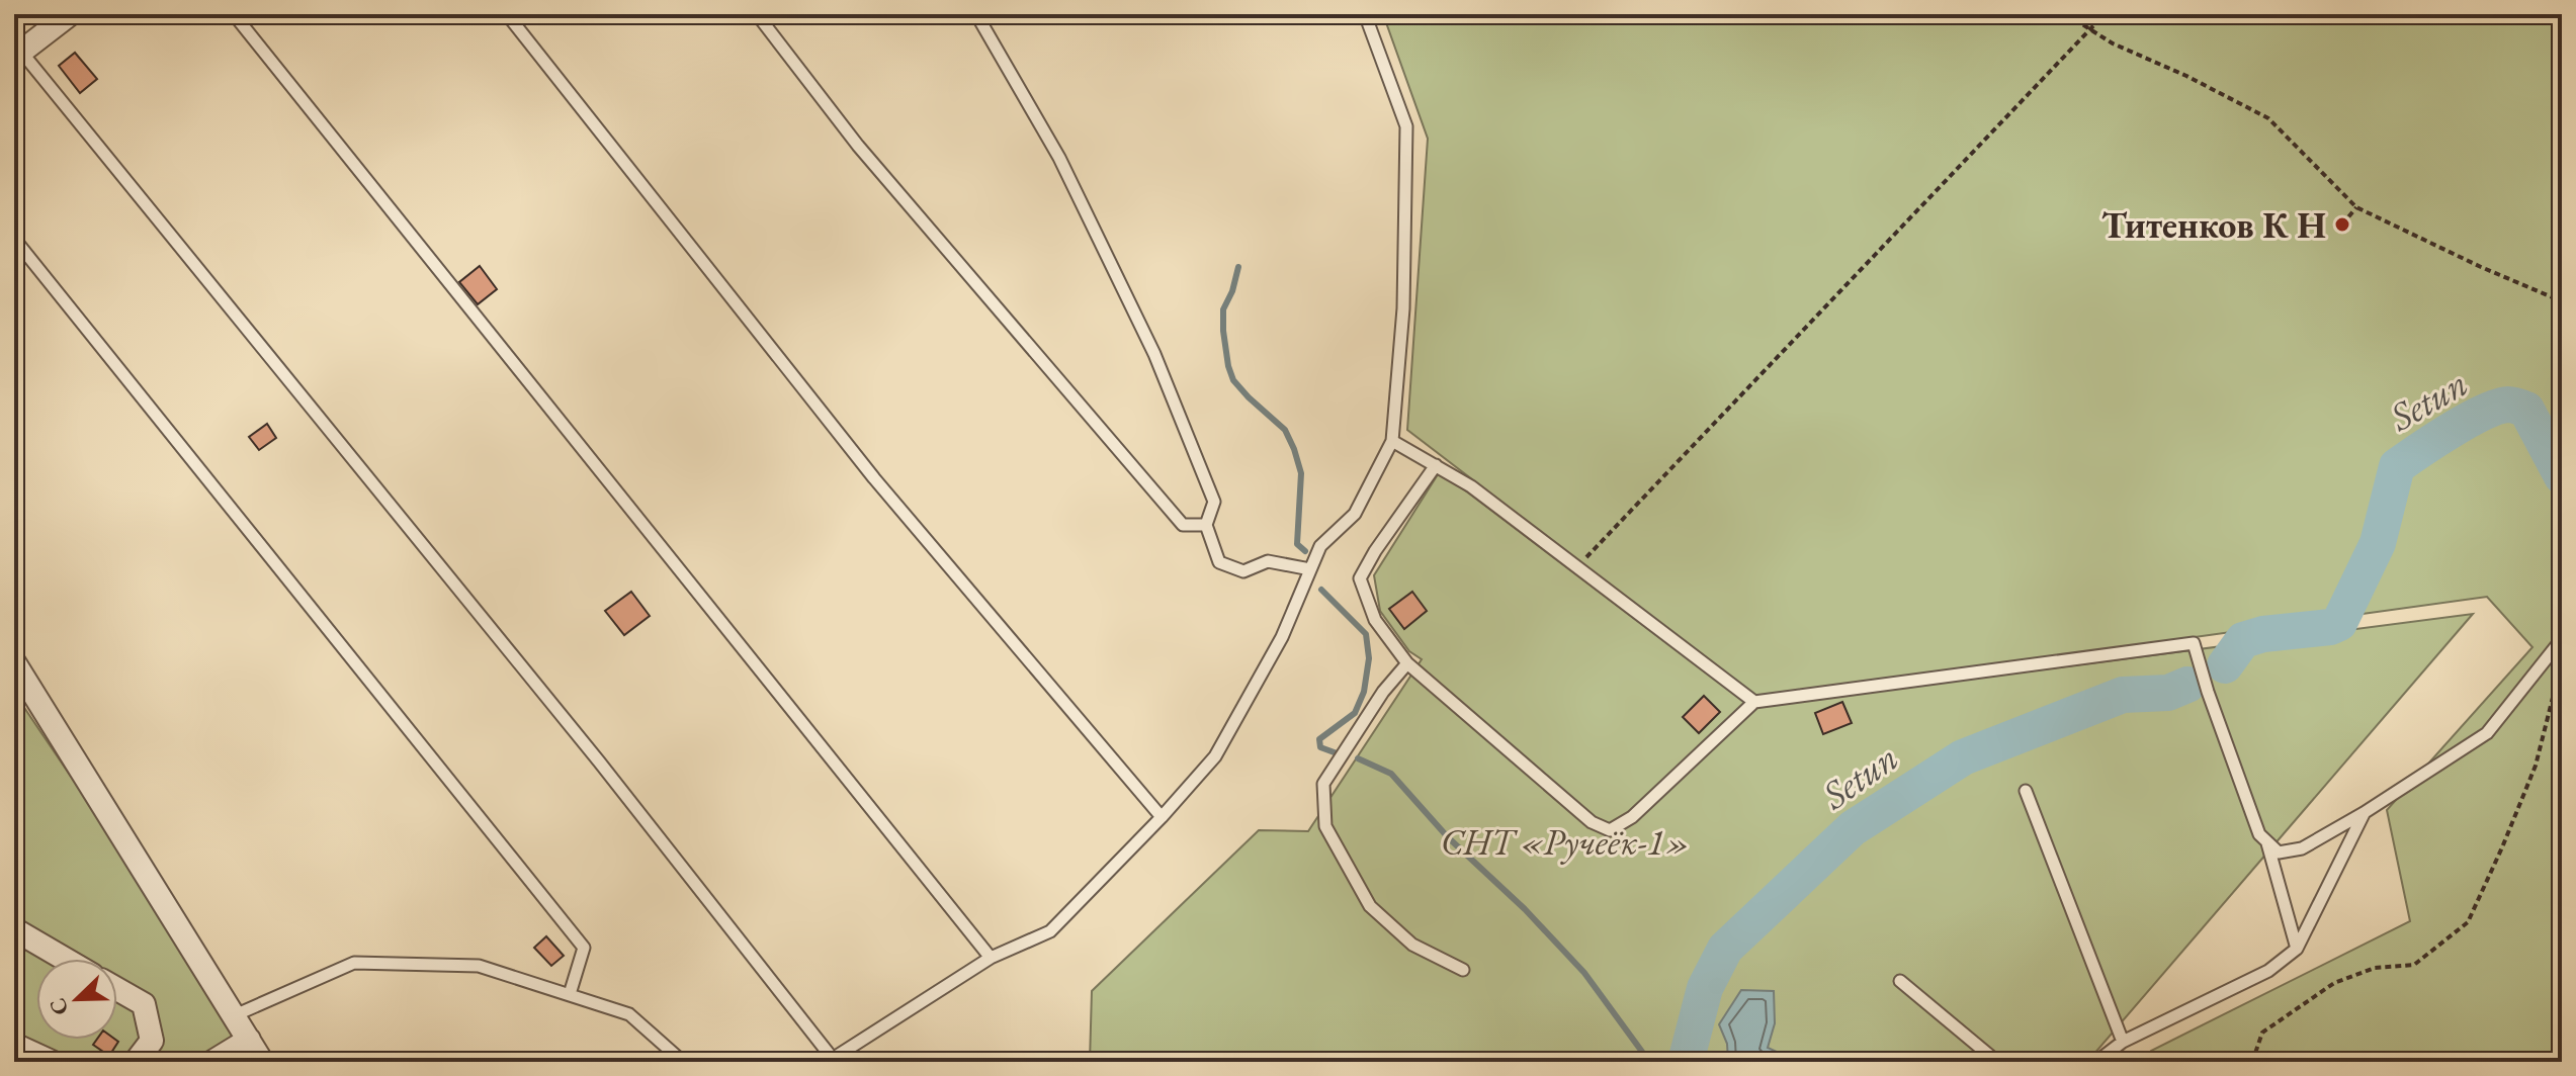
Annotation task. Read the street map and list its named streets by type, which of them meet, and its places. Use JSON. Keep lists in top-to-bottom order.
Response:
{
  "water": ["Setun"],
  "parks": ["СНТ «Ручеёк-1»"],
  "places": ["Титенков К Н"],
  "north": "bottom left"
}
